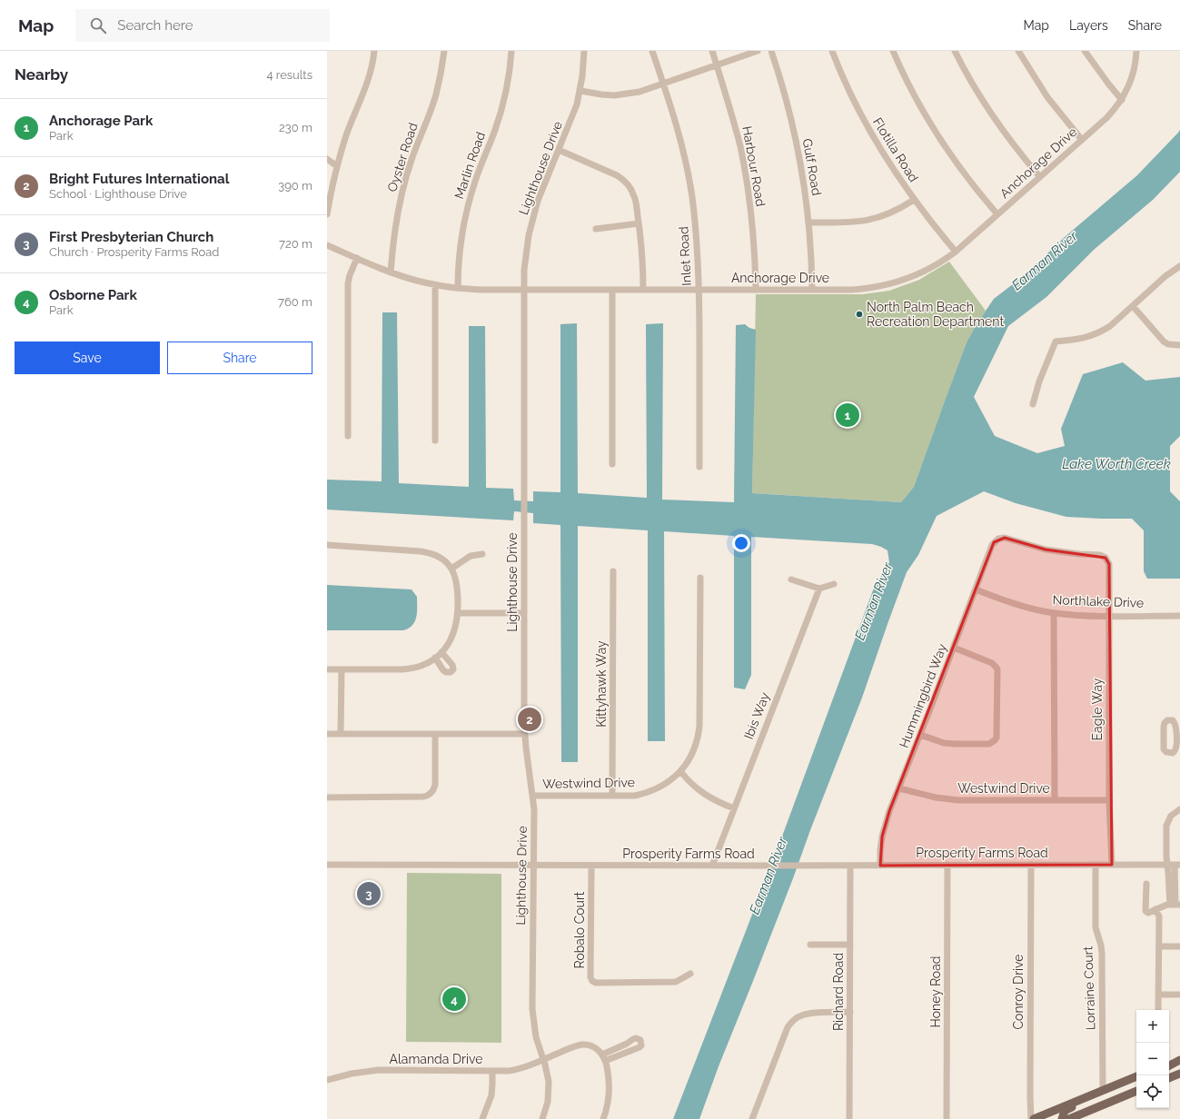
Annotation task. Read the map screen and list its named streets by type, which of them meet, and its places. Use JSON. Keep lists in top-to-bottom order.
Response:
{
  "streets": {
    "street": [
      "Flotilla Road",
      "Oyster Road",
      "Anchorage Drive",
      "Marlin Road",
      "Harbour Road",
      "Gulf Road",
      "Lighthouse Drive",
      "Inlet Road",
      "Northlake Drive",
      "Kittyhawk Way",
      "Hummingbird Way",
      "Eagle Way",
      "Ibis Way",
      "Westwind Drive",
      "Prosperity Farms Road",
      "Robalo Court",
      "Lorraine Court",
      "Richard Road",
      "Honey Road",
      "Conroy Drive",
      "Alamanda Drive"
    ]
  },
  "crossings": [
    ["Flotilla Road", "Anchorage Drive"],
    ["Oyster Road", "Anchorage Drive"],
    ["Anchorage Drive", "Marlin Road"],
    ["Anchorage Drive", "Harbour Road"],
    ["Anchorage Drive", "Gulf Road"],
    ["Anchorage Drive", "Lighthouse Drive"],
    ["Anchorage Drive", "Inlet Road"],
    ["Lighthouse Drive", "Westwind Drive"],
    ["Lighthouse Drive", "Prosperity Farms Road"],
    ["Lighthouse Drive", "Alamanda Drive"],
    ["Northlake Drive", "Hummingbird Way"],
    ["Northlake Drive", "Eagle Way"],
    ["Kittyhawk Way", "Westwind Drive"],
    ["Hummingbird Way", "Eagle Way"],
    ["Hummingbird Way", "Westwind Drive"],
    ["Hummingbird Way", "Prosperity Farms Road"],
    ["Eagle Way", "Westwind Drive"],
    ["Eagle Way", "Prosperity Farms Road"],
    ["Ibis Way", "Prosperity Farms Road"],
    ["Prosperity Farms Road", "Robalo Court"],
    ["Prosperity Farms Road", "Lorraine Court"],
    ["Prosperity Farms Road", "Richard Road"],
    ["Prosperity Farms Road", "Honey Road"],
    ["Prosperity Farms Road", "Conroy Drive"]
  ],
  "water": ["Earman River", "Lake Worth Creek"],
  "places": ["North Palm Beach Recreation Department"],
  "page": {
    "header": "Map",
    "search": "Search here",
    "nav": ["Map", "Layers", "Share"],
    "heading": ["Nearby", "4 results"],
    "list": [
      {
        "mark": "1",
        "name": "Anchorage Park",
        "note": "Park",
        "value": "230 m"
      },
      {
        "mark": "2",
        "name": "Bright Futures International",
        "note": "School · Lighthouse Drive",
        "value": "390 m"
      },
      {
        "mark": "3",
        "name": "First Presbyterian Church",
        "note": "Church · Prosperity Farms Road",
        "value": "720 m"
      },
      {
        "mark": "4",
        "name": "Osborne Park",
        "note": "Park",
        "value": "760 m"
      }
    ],
    "buttons": ["Save", "Share"],
    "pins": [
      "1",
      "2",
      "3",
      "4"
    ],
    "map_buttons": ["+", "−"]
  }
}
